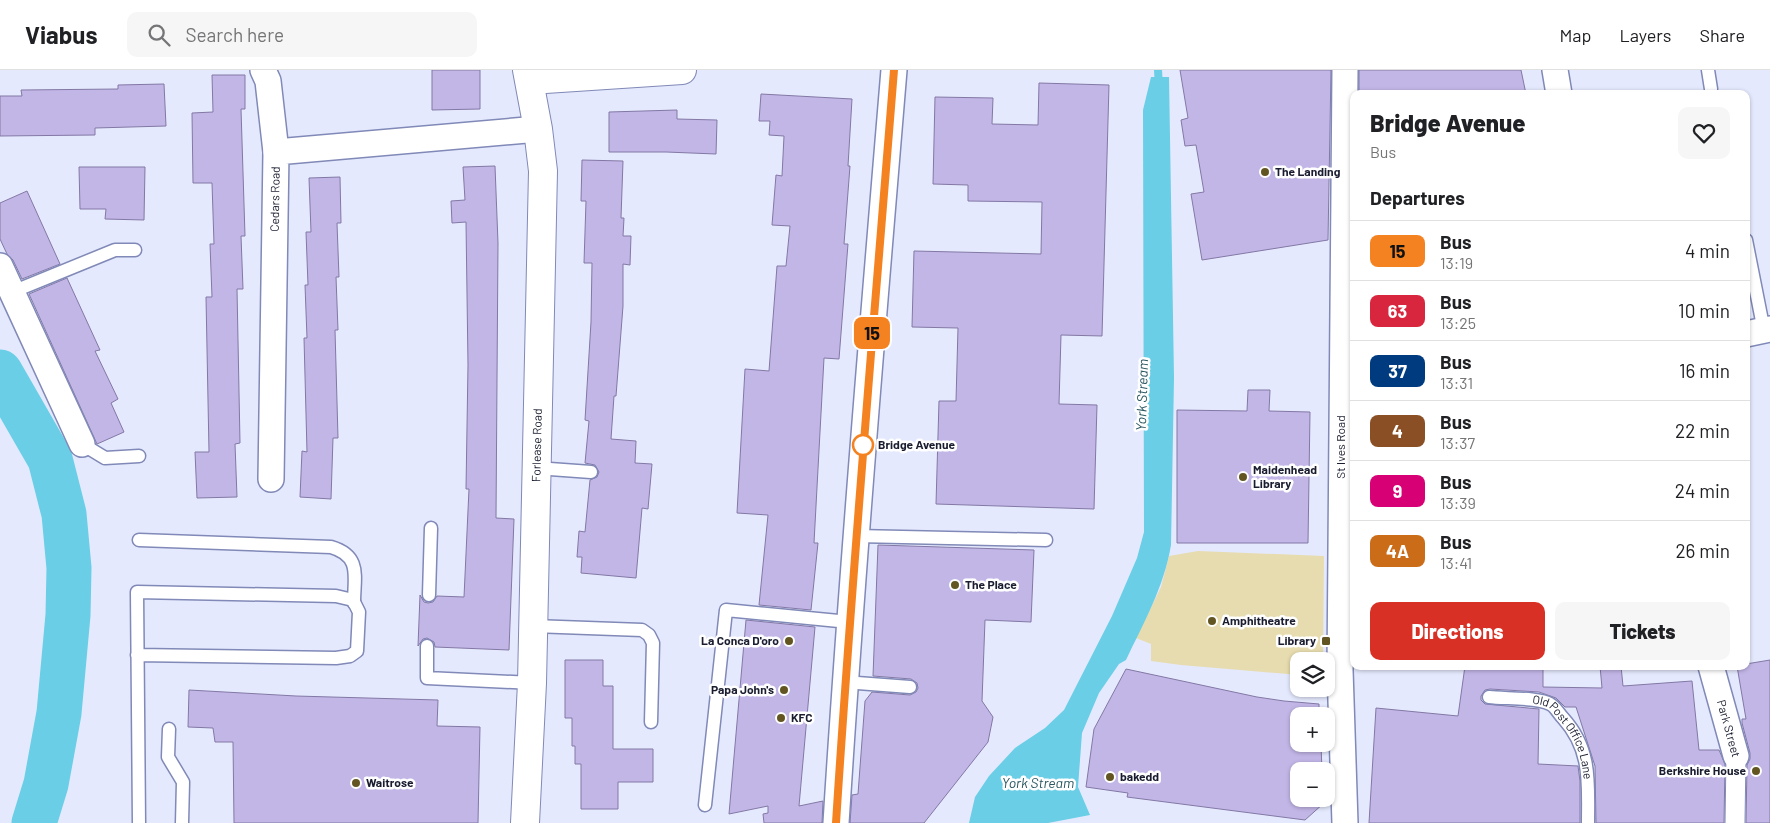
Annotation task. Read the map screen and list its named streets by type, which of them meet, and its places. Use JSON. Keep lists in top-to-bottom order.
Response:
{
  "streets": {
    "street": [
      "Cedars Road",
      "Forlease Road",
      "St Ives Road",
      "Park Street"
    ],
    "lane": ["Old Post Office Lane"]
  },
  "crossings": [
    ["Cedars Road", "Forlease Road"]
  ],
  "water": ["York Stream"],
  "places": {
    "other": [
      "The Landing",
      "Bridge Avenue",
      "Maidenhead Library",
      "The Place",
      "Amphitheatre",
      "La Conca D'oro",
      "Papa John's",
      "KFC",
      "Berkshire House",
      "bakedd",
      "Waitrose"
    ],
    "transit": ["Library"]
  },
  "lines": ["bus line 15"],
  "page": {
    "header": "Viabus",
    "search": "Search here",
    "nav": ["Map", "Layers", "Share"],
    "on_map": "15",
    "heading": [
      ["Bridge Avenue", "Bus"],
      "Departures"
    ],
    "list": [
      {
        "mark": "15",
        "name": "Bus",
        "note": "13:19",
        "value": "4 min"
      },
      {
        "mark": "63",
        "name": "Bus",
        "note": "13:25",
        "value": "10 min"
      },
      {
        "mark": "37",
        "name": "Bus",
        "note": "13:31",
        "value": "16 min"
      },
      {
        "mark": "4",
        "name": "Bus",
        "note": "13:37",
        "value": "22 min"
      },
      {
        "mark": "9",
        "name": "Bus",
        "note": "13:39",
        "value": "24 min"
      },
      {
        "mark": "4A",
        "name": "Bus",
        "note": "13:41",
        "value": "26 min"
      }
    ],
    "buttons": ["Directions", "Tickets"],
    "map_buttons": ["+", "−"]
  }
}
